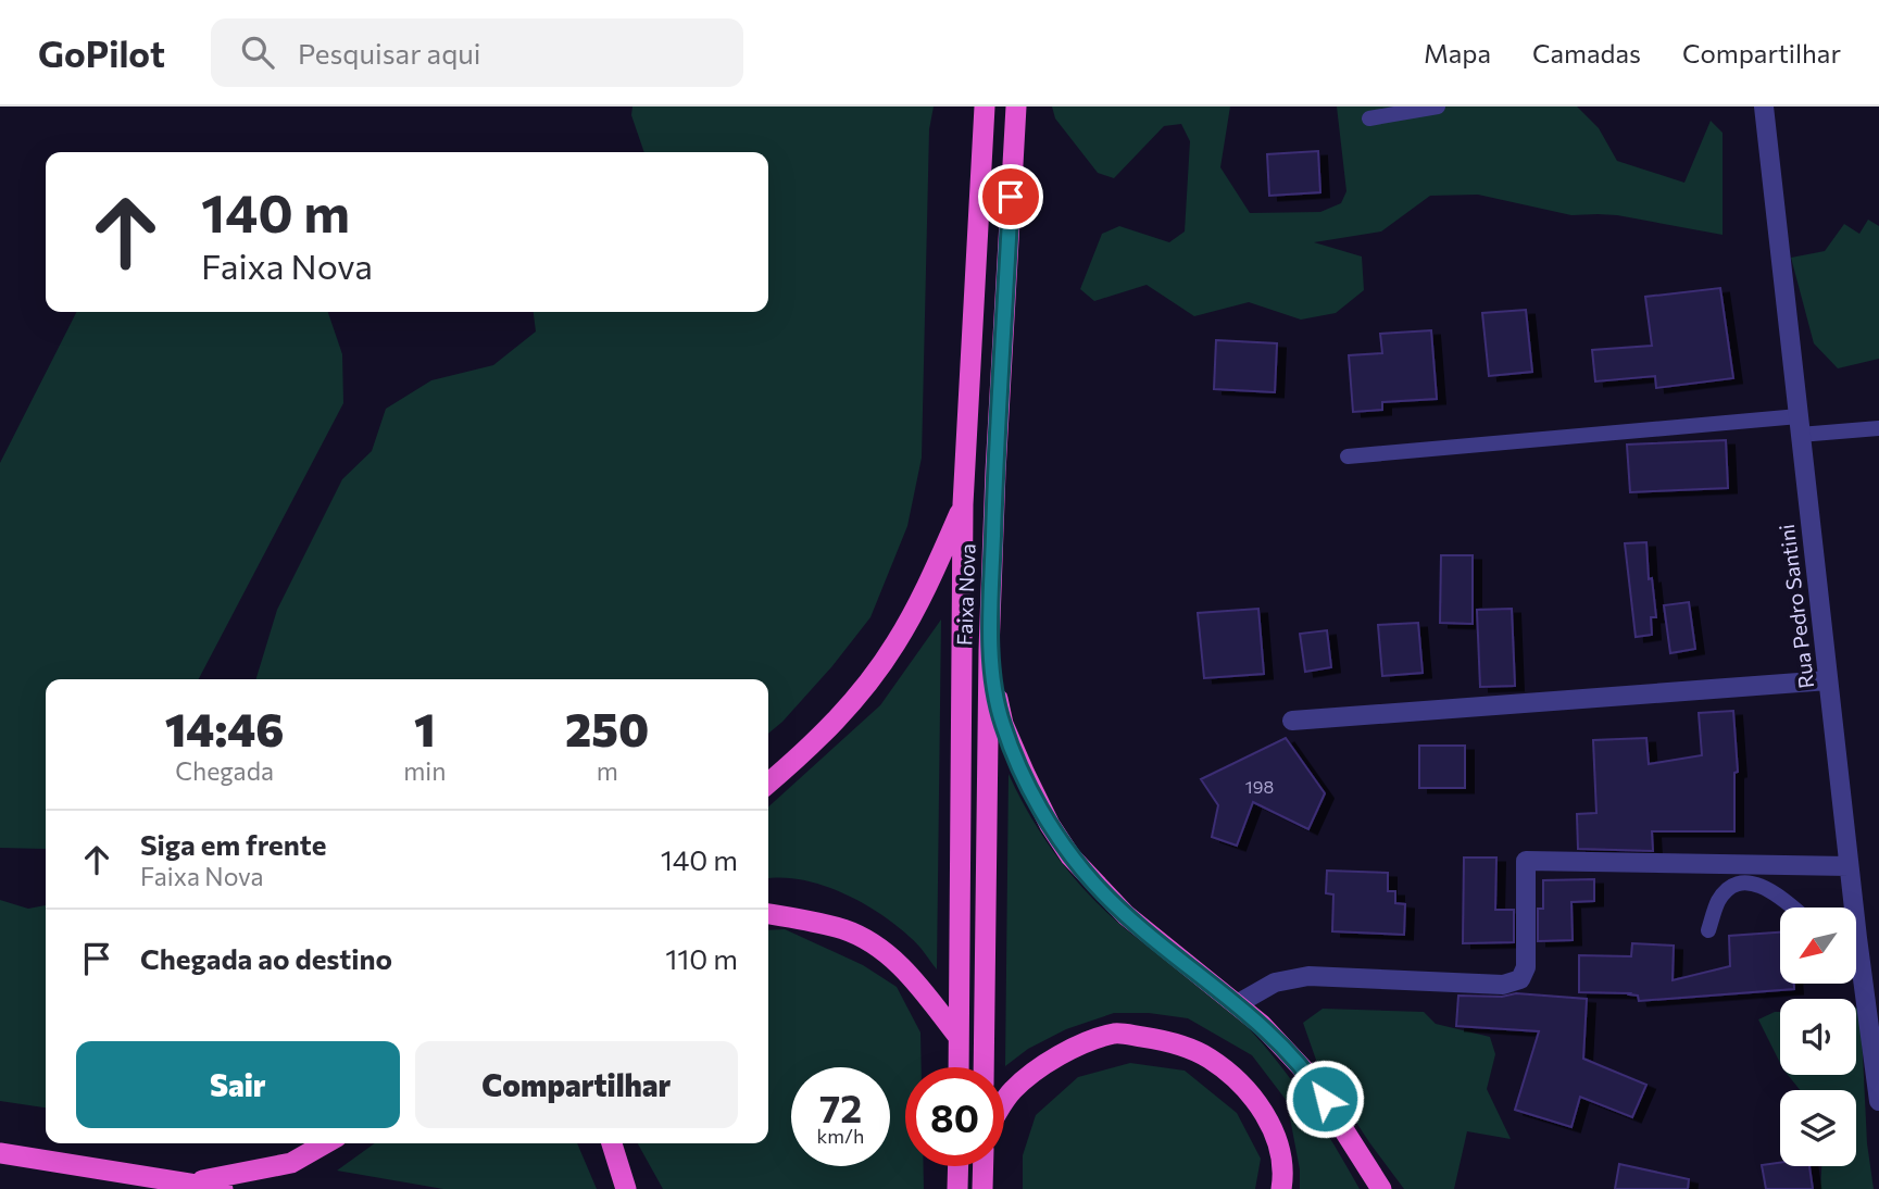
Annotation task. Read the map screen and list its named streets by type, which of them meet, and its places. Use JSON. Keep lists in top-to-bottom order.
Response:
{
  "streets": {
    "highway": ["Faixa Nova"],
    "street": ["Rua Pedro Santini"]
  },
  "house_numbers": ["198"],
  "north": "bottom left",
  "page": {
    "header": "GoPilot",
    "search": "Pesquisar aqui",
    "nav": ["Mapa", "Camadas", "Compartilhar"],
    "turn": ["140 m", "Faixa Nova"],
    "eta": [
      "14:46",
      "Chegada",
      "1",
      "min",
      "250",
      "m"
    ],
    "list": [
      {
        "name": "Siga em frente",
        "note": "Faixa Nova",
        "value": "140 m"
      },
      {
        "name": "Chegada ao destino",
        "value": "110 m"
      }
    ],
    "buttons": ["Sair", "Compartilhar"],
    "speed": "72 km/h",
    "limit": "80"
  }
}
